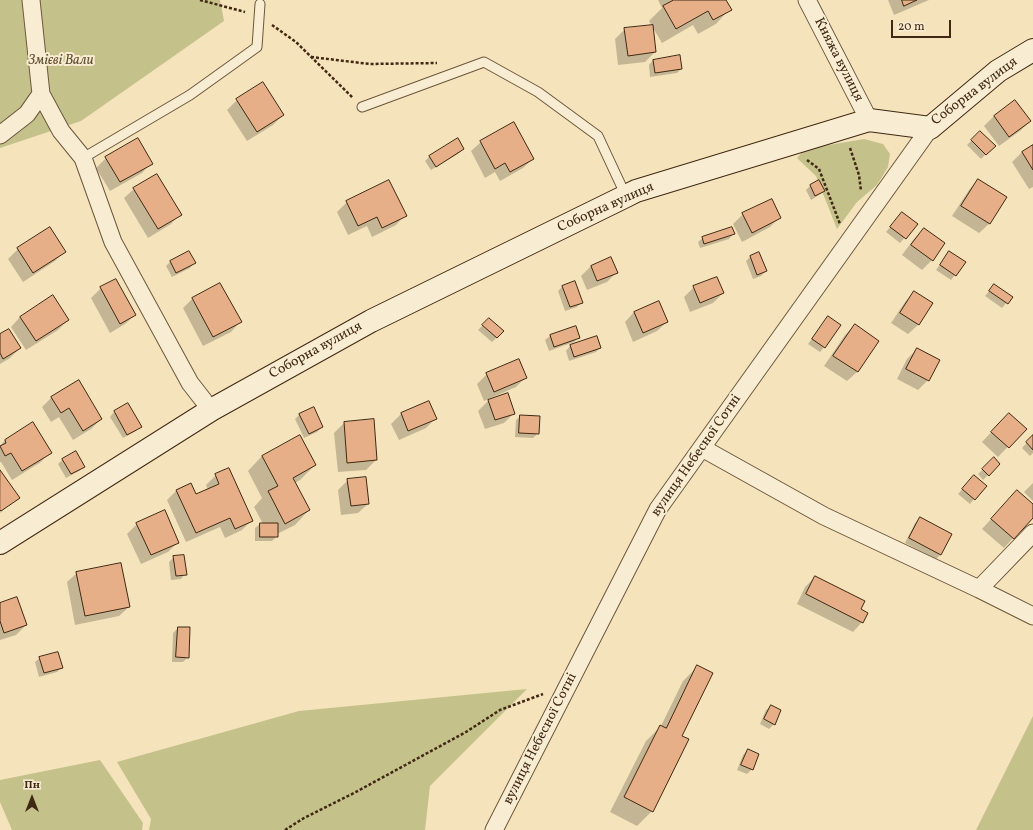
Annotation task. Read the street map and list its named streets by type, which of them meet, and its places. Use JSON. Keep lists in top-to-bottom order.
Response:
{
  "streets": {
    "main road": ["Соборна вулиця"],
    "street": ["Княжа вулиця", "вулиця Небесної Сотні"]
  },
  "crossings": [
    ["Княжа вулиця", "Соборна вулиця"],
    ["Соборна вулиця", "вулиця Небесної Сотні"]
  ],
  "parks": ["Змієві Вали"],
  "scale_bar": "20 m",
  "north": "top"
}
